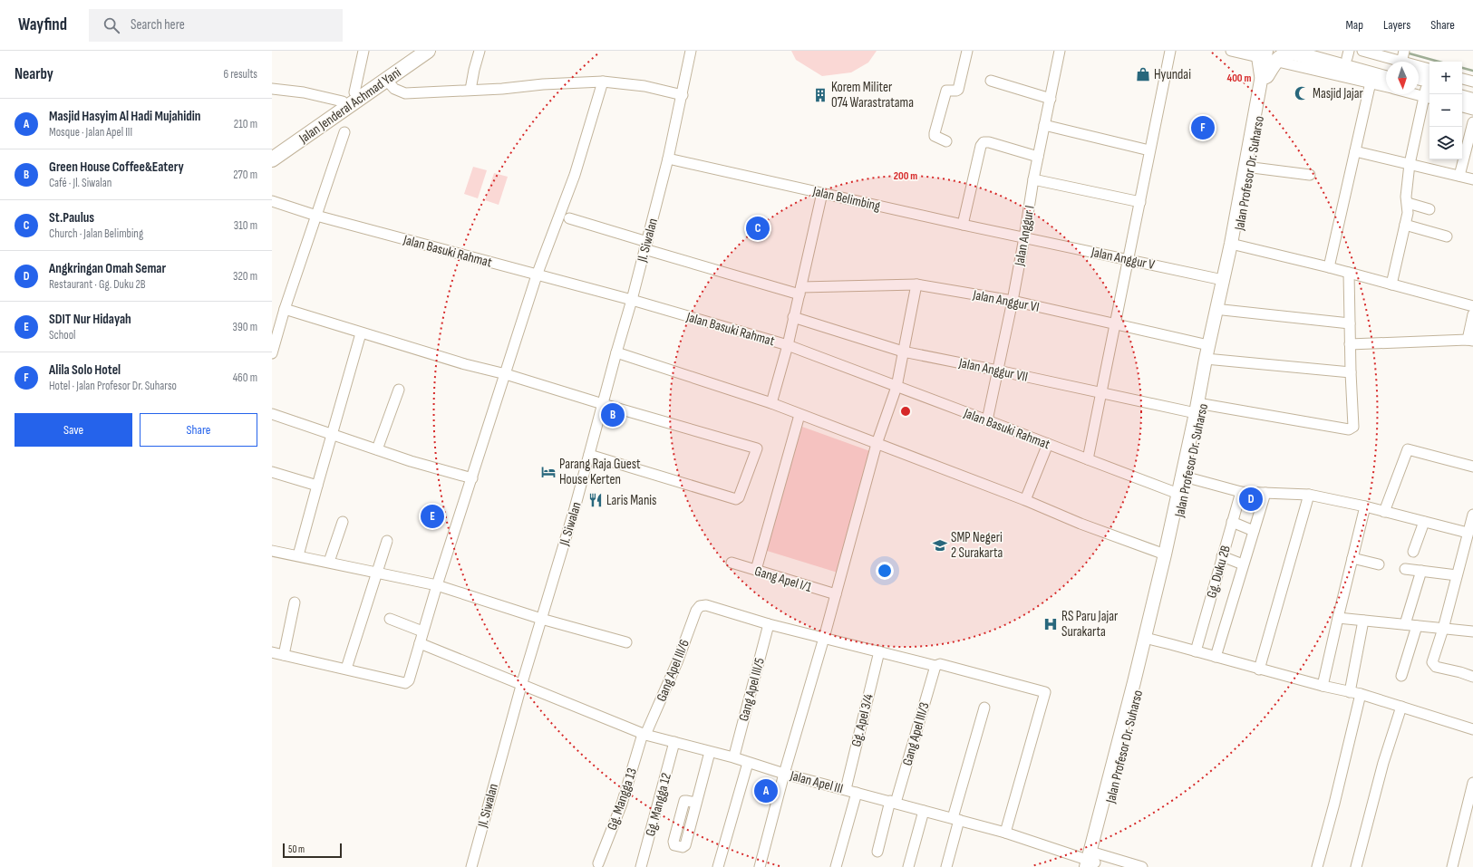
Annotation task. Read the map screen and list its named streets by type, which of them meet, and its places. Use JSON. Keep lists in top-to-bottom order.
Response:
{
  "streets": {
    "highway": ["Jalan Jenderal Achmad Yani"],
    "main road": ["Jalan Profesor Dr. Suharso"],
    "street": [
      "Jalan Belimbing",
      "Jalan Anggur I",
      "Jl. Siwalan",
      "Jalan Basuki Rahmat",
      "Jalan Anggur V",
      "Jalan Anggur VI",
      "Jalan Anggur VII",
      "Gg. Duku 2B",
      "Gang Apel I/1",
      "Gang Apel III/6",
      "Gang Apel III/5",
      "Gg. Apel 3/4",
      "Gang Apel III/3",
      "Jalan Apel III",
      "Gg. Mangga 13",
      "Gg. Mangga 12"
    ]
  },
  "crossings": [
    ["Jalan Profesor Dr. Suharso", "Jalan Basuki Rahmat"],
    ["Jalan Profesor Dr. Suharso", "Jalan Anggur V"],
    ["Jalan Profesor Dr. Suharso", "Jalan Anggur VI"],
    ["Jalan Profesor Dr. Suharso", "Jalan Anggur VII"],
    ["Jalan Profesor Dr. Suharso", "Jalan Apel III"],
    ["Jalan Belimbing", "Jalan Anggur I"],
    ["Jalan Belimbing", "Jl. Siwalan"],
    ["Jalan Belimbing", "Jalan Anggur V"],
    ["Jalan Anggur I", "Jalan Basuki Rahmat"],
    ["Jalan Anggur I", "Jalan Anggur V"],
    ["Jalan Anggur I", "Jalan Anggur VI"],
    ["Jalan Anggur I", "Jalan Anggur VII"],
    ["Jl. Siwalan", "Jalan Basuki Rahmat"],
    ["Jl. Siwalan", "Jalan Anggur VI"],
    ["Jl. Siwalan", "Jalan Apel III"],
    ["Gang Apel III/6", "Gang Apel III/5"],
    ["Gang Apel III/6", "Jalan Apel III"],
    ["Gang Apel III/6", "Gg. Mangga 13"],
    ["Gg. Apel 3/4", "Jalan Apel III"],
    ["Gang Apel III/3", "Jalan Apel III"],
    ["Jalan Apel III", "Gg. Mangga 13"],
    ["Jalan Apel III", "Gg. Mangga 12"]
  ],
  "places": {
    "shop": ["Hyundai"],
    "mosque": ["Masjid Jajar"],
    "building": ["Korem Militer 074 Warastratama"],
    "hotel": ["Parang Raja Guest House Kerten"],
    "restaurant": ["Laris Manis"],
    "school or university": ["SMP Negeri 2 Surakarta"],
    "hospital": ["RS Paru Jajar Surakarta"]
  },
  "scale_bar": "50 m",
  "north": "bottom",
  "page": {
    "header": "Wayfind",
    "search": "Search here",
    "nav": ["Map", "Layers", "Share"],
    "heading": ["Nearby", "6 results"],
    "map_buttons": ["+", "−"],
    "list": [
      {
        "mark": "A",
        "name": "Masjid Hasyim Al Hadi Mujahidin",
        "note": "Mosque · Jalan Apel III",
        "value": "210 m"
      },
      {
        "mark": "B",
        "name": "Green House Coffee&Eatery",
        "note": "Café · Jl. Siwalan",
        "value": "270 m"
      },
      {
        "mark": "C",
        "name": "St.Paulus",
        "note": "Church · Jalan Belimbing",
        "value": "310 m"
      },
      {
        "mark": "D",
        "name": "Angkringan Omah Semar",
        "note": "Restaurant · Gg. Duku 2B",
        "value": "320 m"
      },
      {
        "mark": "E",
        "name": "SDIT Nur Hidayah",
        "note": "School",
        "value": "390 m"
      },
      {
        "mark": "F",
        "name": "Alila Solo Hotel",
        "note": "Hotel · Jalan Profesor Dr. Suharso",
        "value": "460 m"
      }
    ],
    "pins": [
      "F",
      "C",
      "B",
      "D",
      "E",
      "A"
    ],
    "buttons": ["Save", "Share"],
    "scale": "50 m"
  },
  "rings": ["400 m", "200 m"]
}
